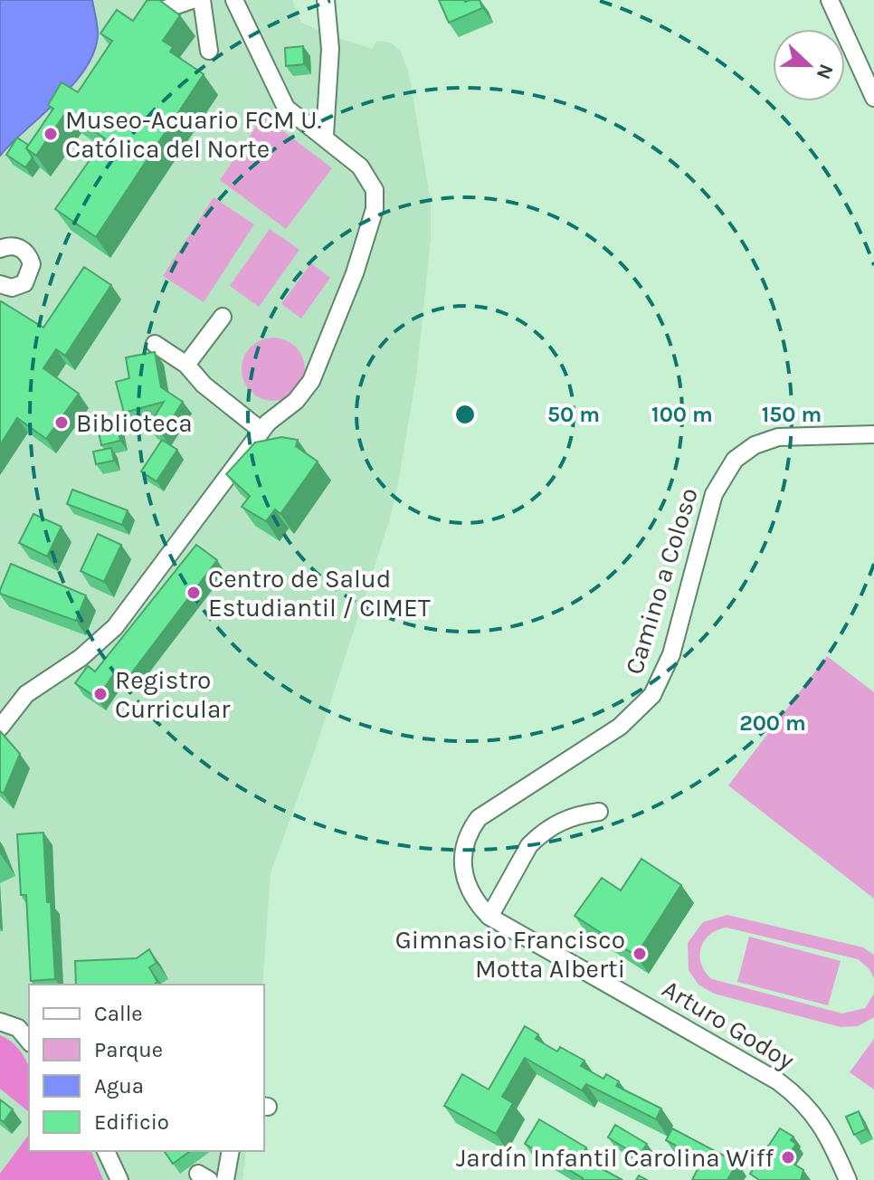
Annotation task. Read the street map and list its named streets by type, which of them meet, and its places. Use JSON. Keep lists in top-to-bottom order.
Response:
{
  "streets": {
    "street": ["Camino a Coloso", "Arturo Godoy"]
  },
  "crossings": [
    ["Camino a Coloso", "Arturo Godoy"]
  ],
  "places": [
    "Museo-Acuario FCM U. Católica del Norte",
    "Biblioteca",
    "Centro de Salud Estudiantil / CIMET",
    "Registro Curricular",
    "Gimnasio Francisco Motta Alberti",
    "Jardín Infantil Carolina Wiff"
  ],
  "legend": [
    "Calle",
    "Parque",
    "Agua",
    "Edificio"
  ],
  "north": "right",
  "rings": [
    "50 m",
    "100 m",
    "150 m",
    "200 m"
  ]
}
